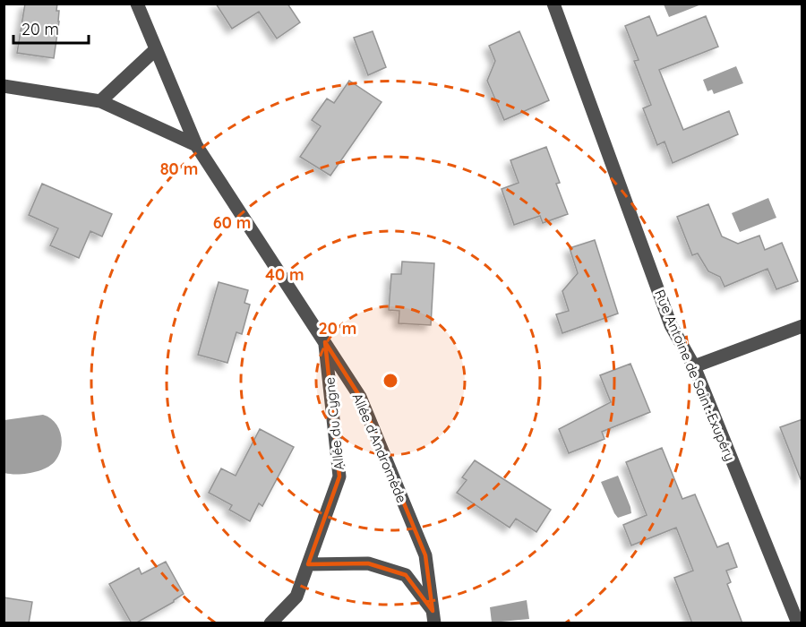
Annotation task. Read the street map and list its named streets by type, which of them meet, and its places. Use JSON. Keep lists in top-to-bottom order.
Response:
{
  "streets": {
    "street": ["Rue Antoine de Saint-Exupéry", "Allée du Cygne", "Allée d'Andromède"]
  },
  "crossings": [
    ["Allée du Cygne", "Allée d'Andromède"]
  ],
  "scale_bar": "20 m",
  "rings": [
    "80 m",
    "60 m",
    "40 m",
    "20 m"
  ]
}
